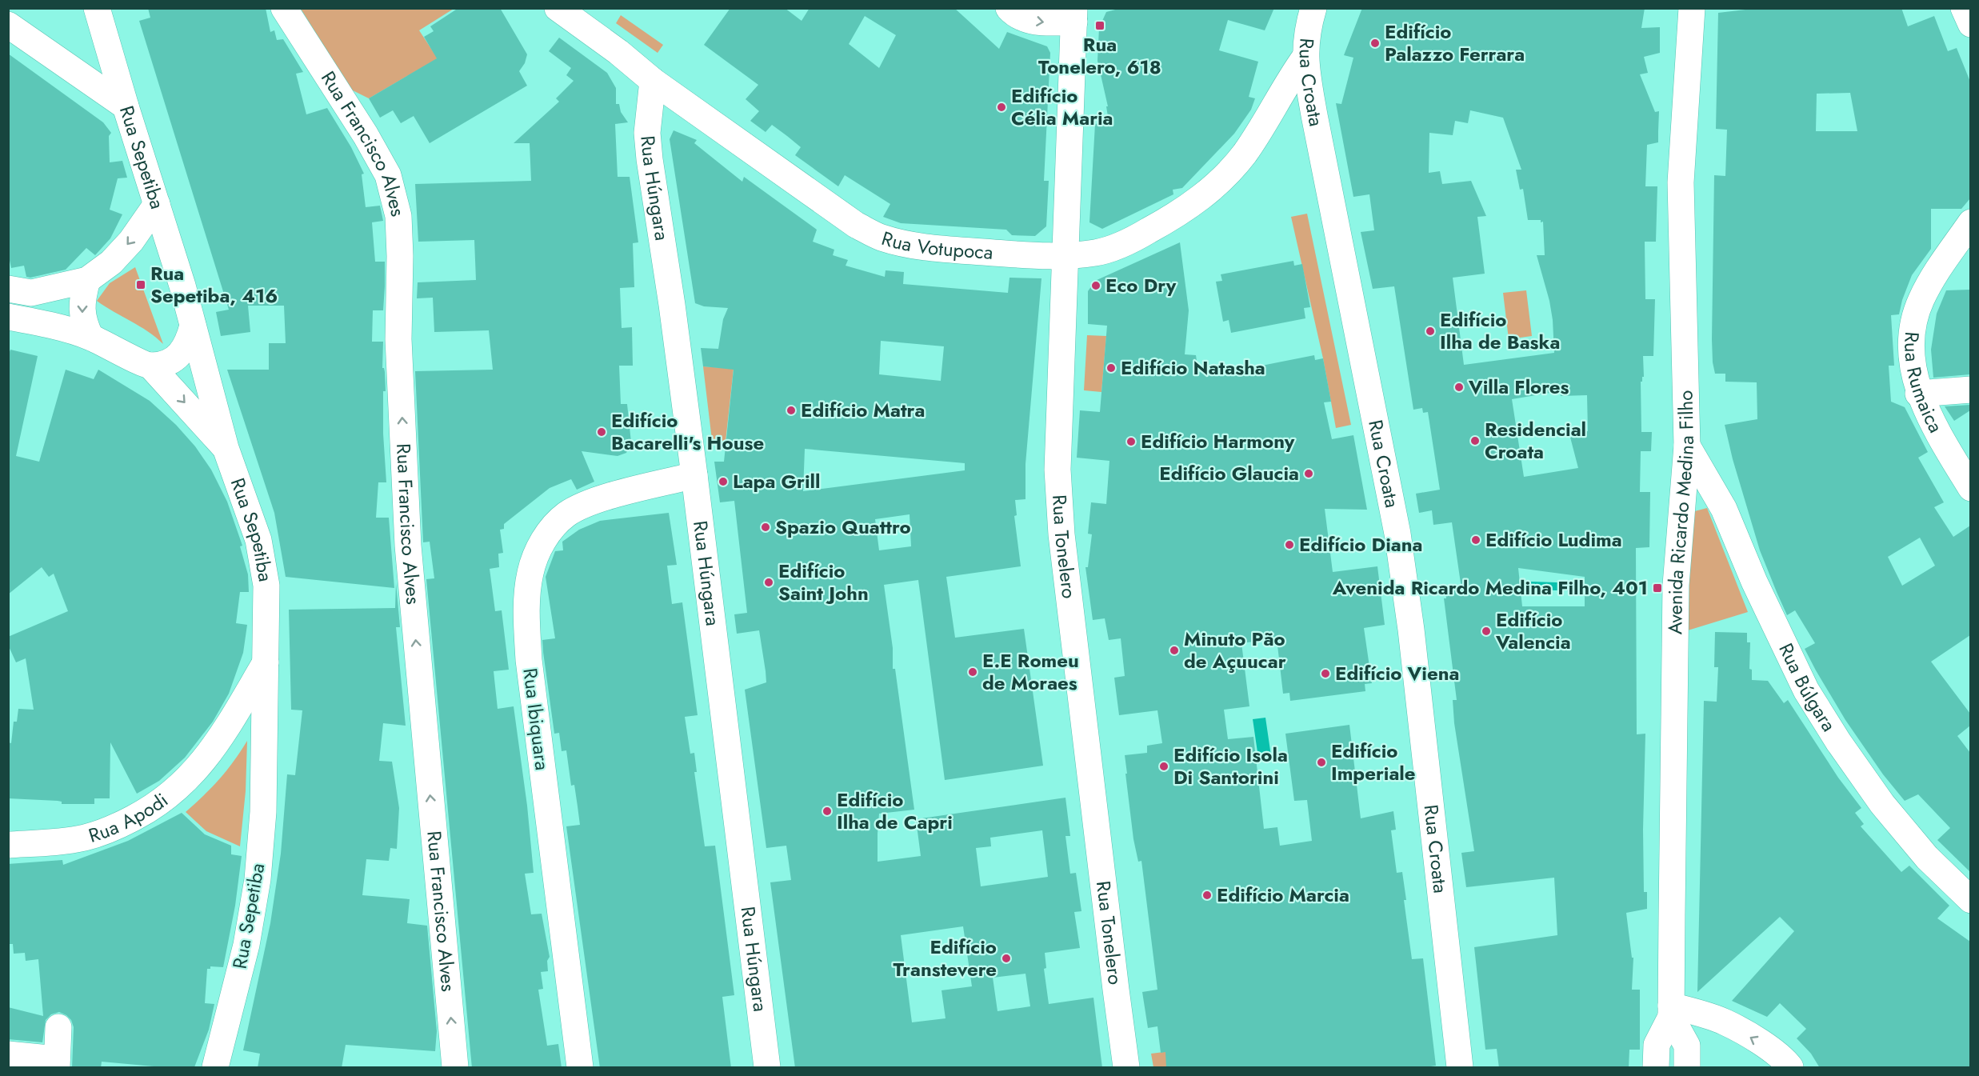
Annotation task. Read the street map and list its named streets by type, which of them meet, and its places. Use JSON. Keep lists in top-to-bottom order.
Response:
{
  "streets": {
    "street": [
      "Rua Croata",
      "Rua Francisco Alves",
      "Rua Sepetiba",
      "Rua Húngara",
      "Rua Votupoca",
      "Rua Rumaica",
      "Avenida Ricardo Medina Filho",
      "Rua Tonelero",
      "Rua Búlgara",
      "Rua Ibiquara",
      "Rua Apodi"
    ]
  },
  "crossings": [
    ["Rua Croata", "Rua Votupoca"],
    ["Rua Sepetiba", "Rua Apodi"],
    ["Rua Húngara", "Rua Votupoca"],
    ["Rua Húngara", "Rua Ibiquara"],
    ["Rua Votupoca", "Rua Tonelero"],
    ["Avenida Ricardo Medina Filho", "Rua Búlgara"]
  ],
  "one_way": ["Rua Francisco Alves"],
  "places": {
    "transit": ["Rua Tonelero, 618", "Rua Sepetiba, 416", "Avenida Ricardo Medina Filho, 401"],
    "other": [
      "Edifício Palazzo Ferrara",
      "Edifício Célia Maria",
      "Eco Dry",
      "Edifício Ilha de Baska",
      "Edifício Natasha",
      "Villa Flores",
      "Edifício Matra",
      "Edifício Bacarelli's House",
      "Residencial Croata",
      "Edifício Harmony",
      "Edifício Glaucia",
      "Lapa Grill",
      "Spazio Quattro",
      "Edifício Ludima",
      "Edifício Diana",
      "Edifício Saint John",
      "Edifício Valencia",
      "Minuto Pão de Açuucar",
      "E.E Romeu de Moraes",
      "Edifício Viena",
      "Edifício Imperiale",
      "Edifício Isola Di Santorini",
      "Edifício Ilha de Capri",
      "Edifício Marcia",
      "Edifício Transtevere"
    ]
  }
}
